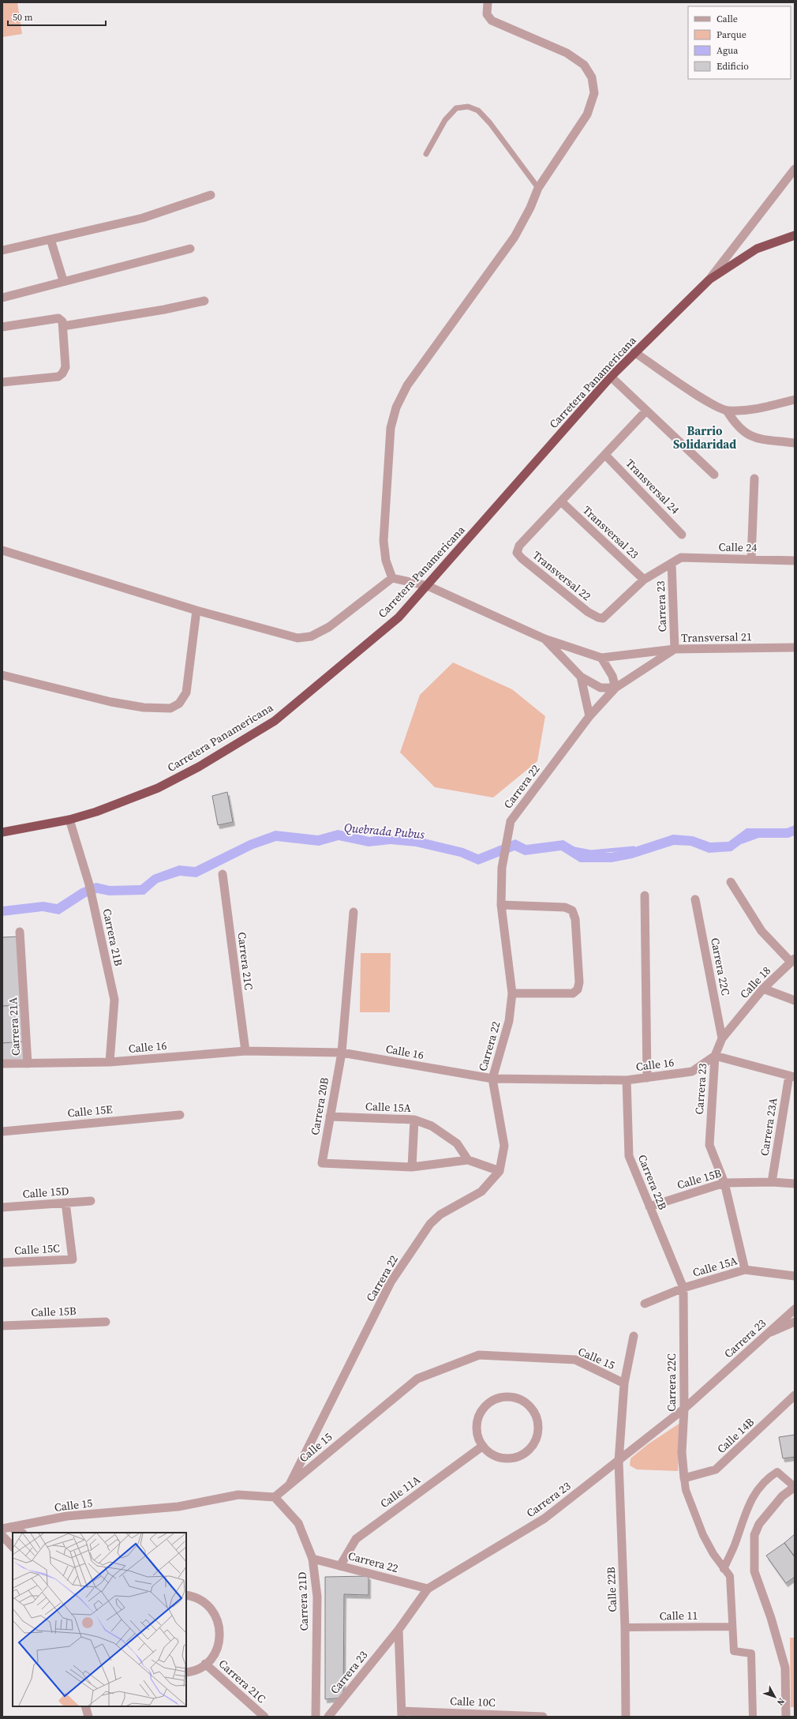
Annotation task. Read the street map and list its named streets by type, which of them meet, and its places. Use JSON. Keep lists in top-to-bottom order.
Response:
{
  "streets": {
    "highway": ["Carretera Panamericana"],
    "street": [
      "Transversal 24",
      "Transversal 23",
      "Calle 24",
      "Transversal 22",
      "Carrera 23",
      "Transversal 21",
      "Carrera 22",
      "Carrera 21B",
      "Carrera 21C",
      "Carrera 22C",
      "Calle 18",
      "Carrera 21A",
      "Calle 16",
      "Carrera 20B",
      "Calle 15A",
      "Calle 15E",
      "Carrera 23A",
      "Calle 15B",
      "Carrera 22B",
      "Calle 15D",
      "Calle 15C",
      "Calle 15",
      "Calle 14B",
      "Calle 11A",
      "Calle 22B",
      "Carrera 21D",
      "Calle 11",
      "Calle 10C"
    ]
  },
  "crossings": [
    ["Carretera Panamericana", "Transversal 21"],
    ["Carretera Panamericana", "Carrera 21B"],
    ["Transversal 23", "Transversal 22"],
    ["Calle 24", "Carrera 23"],
    ["Carrera 23", "Transversal 21"],
    ["Carrera 23", "Carrera 22"],
    ["Carrera 23", "Carrera 22C"],
    ["Carrera 23", "Calle 18"],
    ["Carrera 23", "Calle 16"],
    ["Carrera 23", "Calle 15A"],
    ["Carrera 23", "Calle 15B"],
    ["Carrera 23", "Calle 22B"],
    ["Transversal 21", "Carrera 22"],
    ["Carrera 22", "Calle 16"],
    ["Carrera 22", "Calle 15"],
    ["Carrera 22", "Calle 11A"],
    ["Carrera 22", "Carrera 21D"],
    ["Carrera 21B", "Calle 16"],
    ["Carrera 21C", "Calle 16"],
    ["Carrera 22C", "Calle 18"],
    ["Carrera 22C", "Calle 15A"],
    ["Carrera 22C", "Carrera 22B"],
    ["Carrera 22C", "Calle 14B"],
    ["Calle 18", "Calle 16"],
    ["Carrera 21A", "Calle 16"],
    ["Calle 16", "Carrera 20B"],
    ["Calle 16", "Carrera 22B"],
    ["Carrera 20B", "Calle 15A"],
    ["Calle 15A", "Carrera 22B"],
    ["Carrera 23A", "Calle 15B"],
    ["Calle 15B", "Carrera 22B"],
    ["Calle 15D", "Calle 15C"],
    ["Calle 15", "Carrera 21D"],
    ["Calle 22B", "Calle 11"]
  ],
  "districts": ["Barrio Solidaridad"],
  "water": ["Quebrada Pubus"],
  "legend": [
    "Calle",
    "Parque",
    "Agua",
    "Edificio"
  ],
  "scale_bar": "50 m",
  "north": "bottom right"
}
